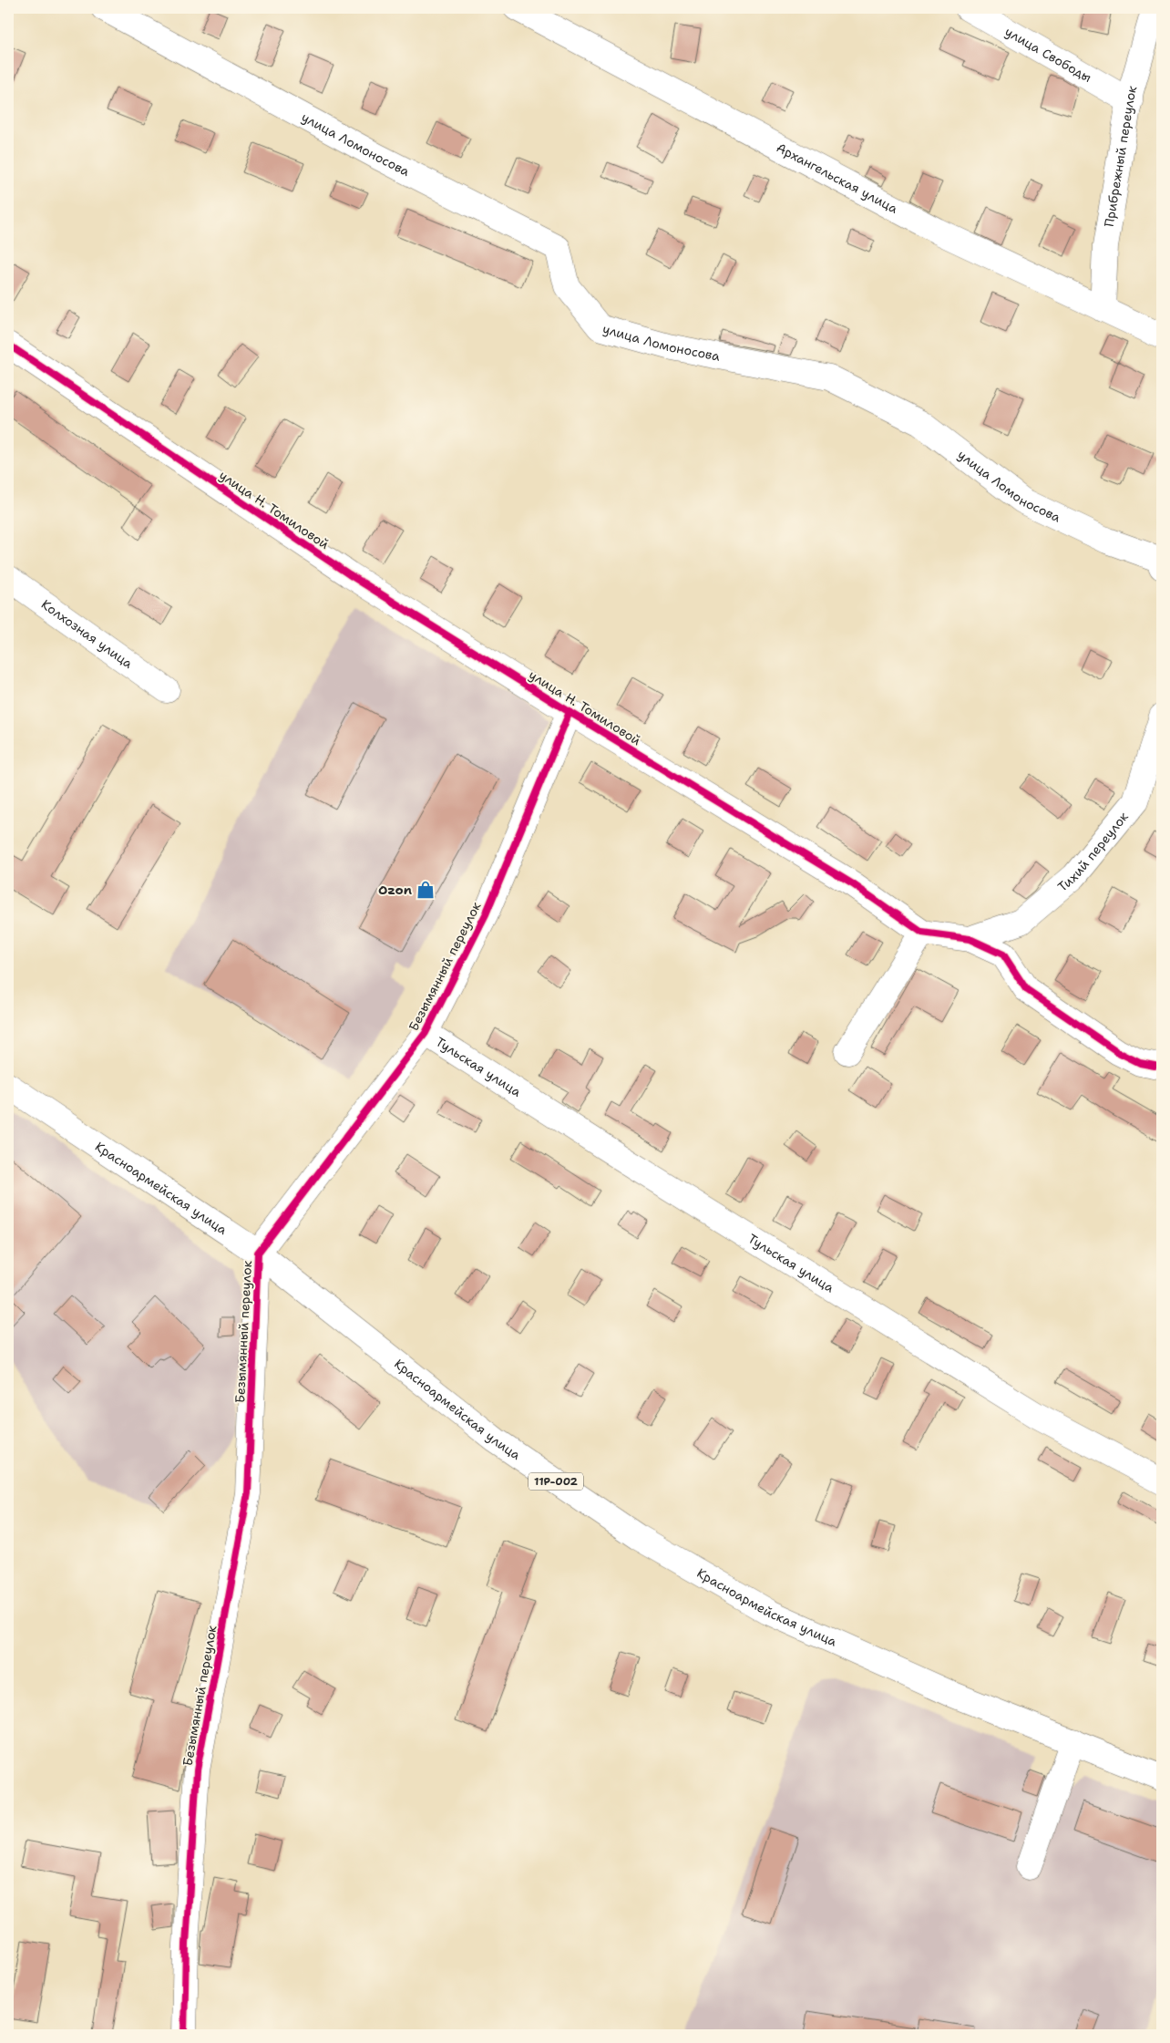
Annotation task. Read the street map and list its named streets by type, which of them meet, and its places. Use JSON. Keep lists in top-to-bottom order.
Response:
{
  "streets": {
    "street": [
      "улица Свободы",
      "улица Ломоносова",
      "Прибрежный переулок",
      "Архангельская улица",
      "улица Н. Томиловой",
      "Колхозная улица",
      "Тихий переулок",
      "Безымянный переулок",
      "Тульская улица",
      "Красноармейская улица",
      "11Р-002"
    ]
  },
  "crossings": [
    ["улица Свободы", "Прибрежный переулок"],
    ["Прибрежный переулок", "Архангельская улица"],
    ["улица Н. Томиловой", "Тихий переулок"],
    ["улица Н. Томиловой", "Безымянный переулок"],
    ["Безымянный переулок", "Тульская улица"],
    ["Безымянный переулок", "Красноармейская улица"]
  ],
  "places": {
    "shop": ["Ozon"]
  }
}
